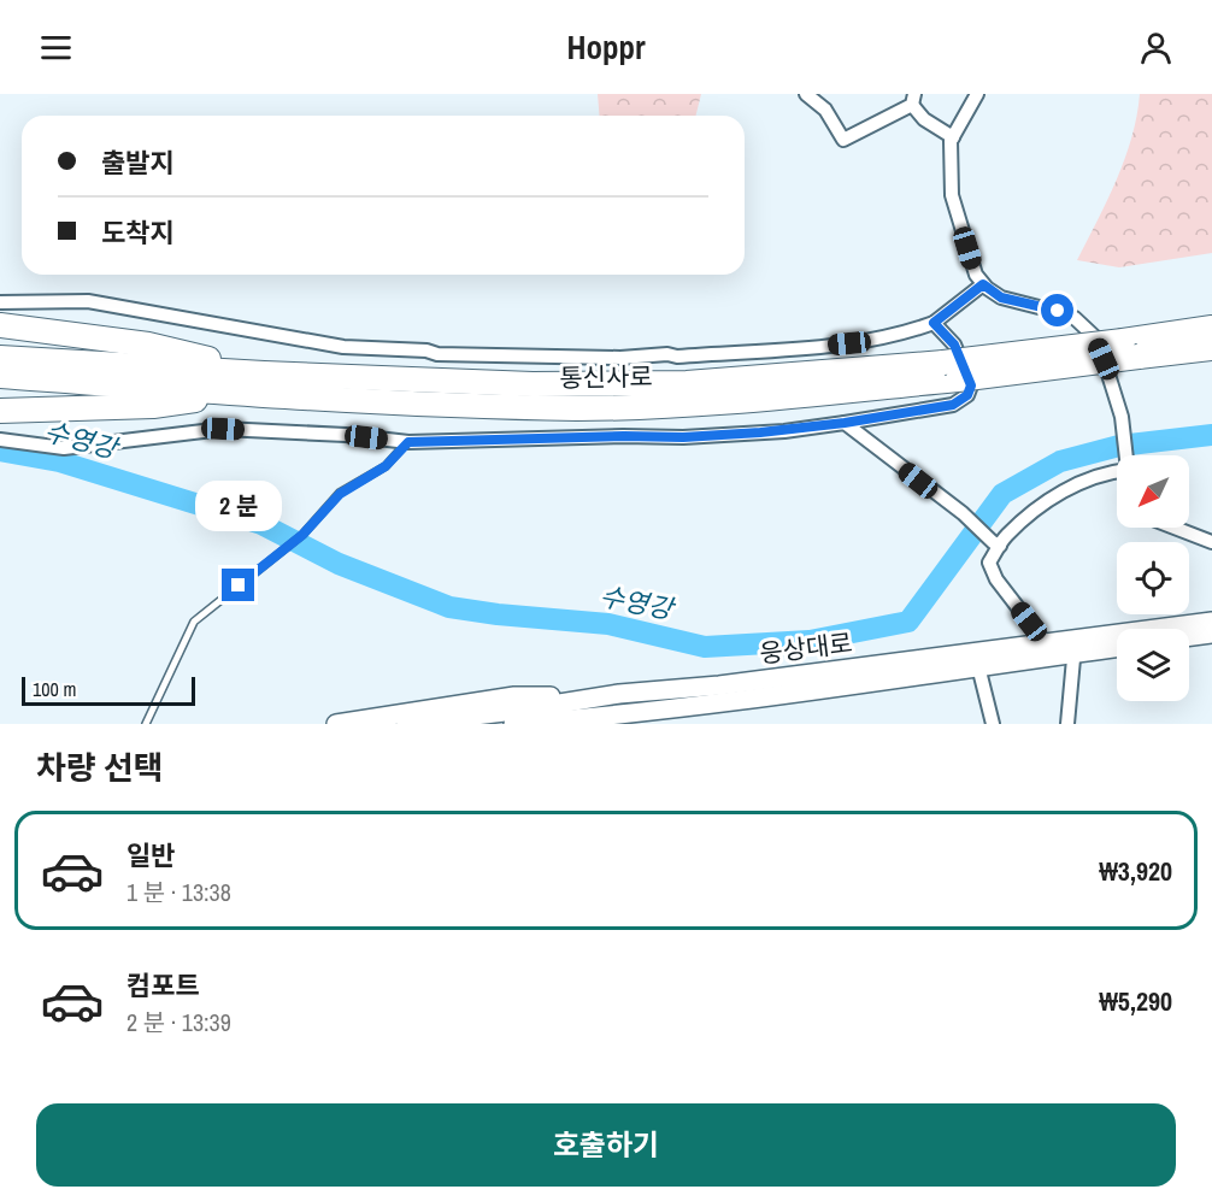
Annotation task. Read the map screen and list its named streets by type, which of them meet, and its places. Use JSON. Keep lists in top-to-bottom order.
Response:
{
  "streets": {
    "highway": ["통신사로"],
    "main road": ["웅상대로"]
  },
  "water": ["수영강"],
  "scale_bar": "100 m",
  "north": "bottom left",
  "page": {
    "header": "Hoppr",
    "banner": ["출발지", "도착지"],
    "bubble": "2 분",
    "scale": "100 m",
    "heading": "차량 선택",
    "list": [
      {
        "name": "일반",
        "note": "1 분 · 13:38",
        "value": "₩3,920"
      },
      {
        "name": "컴포트",
        "note": "2 분 · 13:39",
        "value": "₩5,290"
      }
    ],
    "buttons": "호출하기"
  }
}
